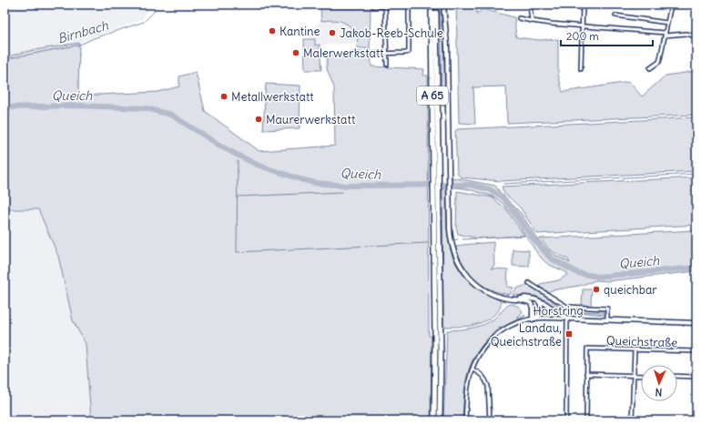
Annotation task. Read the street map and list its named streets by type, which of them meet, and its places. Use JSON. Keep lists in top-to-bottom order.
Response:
{
  "streets": {
    "highway": ["A 65"],
    "street": ["Horstring", "Queichstraße"]
  },
  "water": ["Birnbach", "Queich"],
  "places": {
    "other": [
      "Kantine",
      "Jakob-Reeb-Schule",
      "Malerwerkstatt",
      "Metallwerkstatt",
      "Maurerwerkstatt",
      "queichbar"
    ],
    "transit": ["Landau, Queichstraße"]
  },
  "scale_bar": "200 m",
  "north": "bottom"
}
